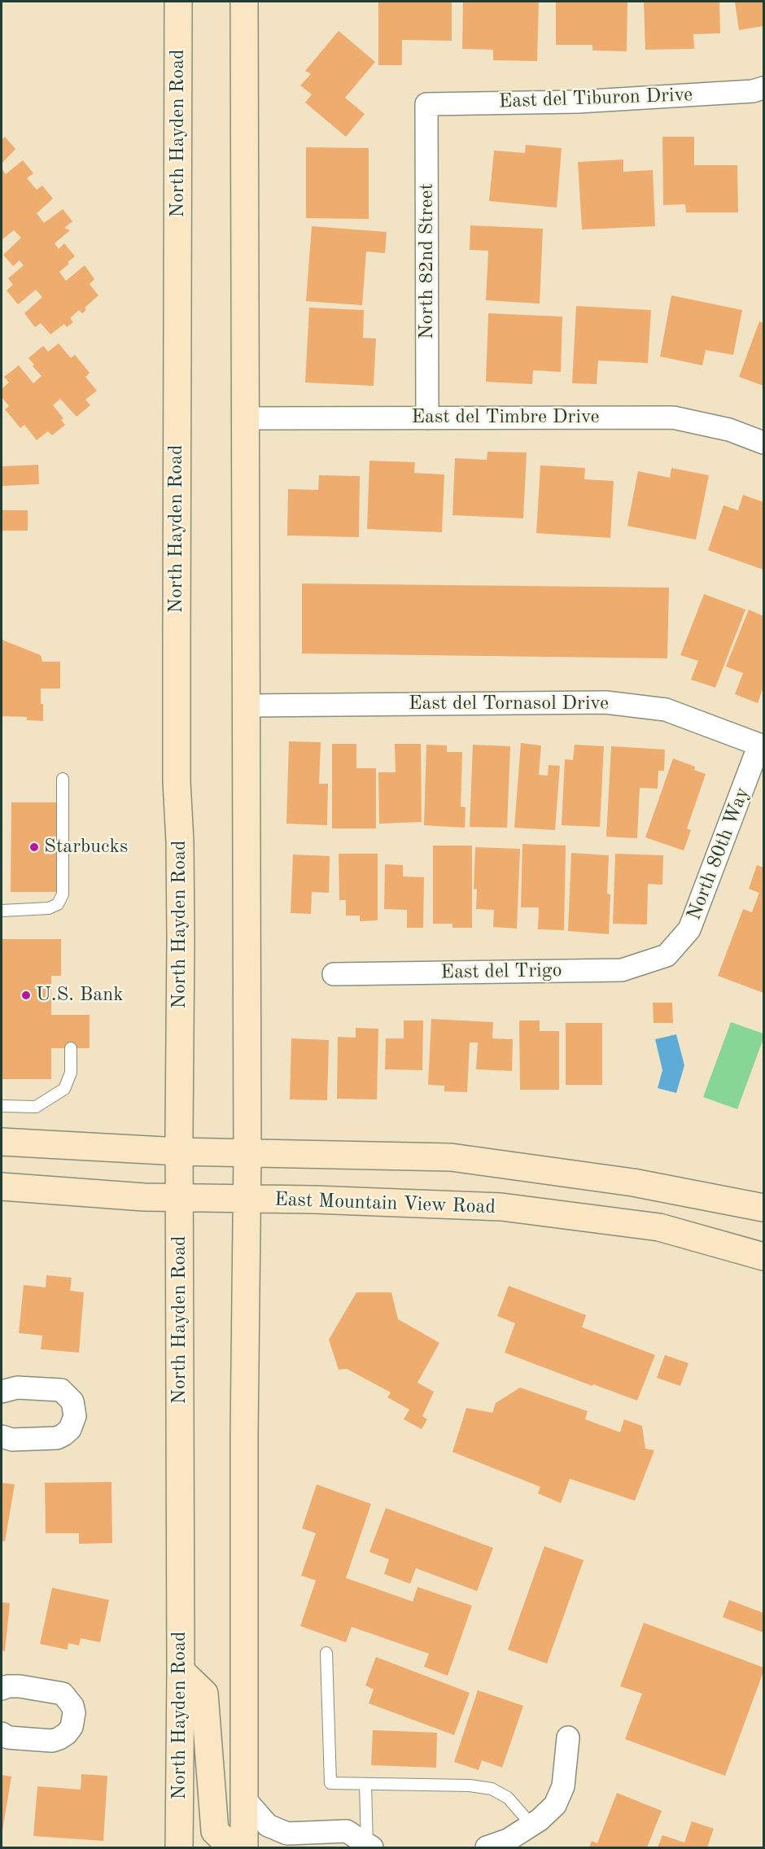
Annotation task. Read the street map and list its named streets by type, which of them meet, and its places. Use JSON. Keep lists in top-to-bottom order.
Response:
{
  "streets": {
    "main road": ["North Hayden Road", "East Mountain View Road"],
    "street": [
      "East del Tiburon Drive",
      "North 82nd Street",
      "East del Timbre Drive",
      "East del Tornasol Drive",
      "North 80th Way",
      "East del Trigo"
    ]
  },
  "crossings": [
    ["East del Tiburon Drive", "North 82nd Street"],
    ["North Hayden Road", "East Mountain View Road"],
    ["North 82nd Street", "East del Timbre Drive"],
    ["East del Tornasol Drive", "North 80th Way"],
    ["North 80th Way", "East del Trigo"]
  ],
  "places": ["Starbucks", "U.S. Bank"]
}
